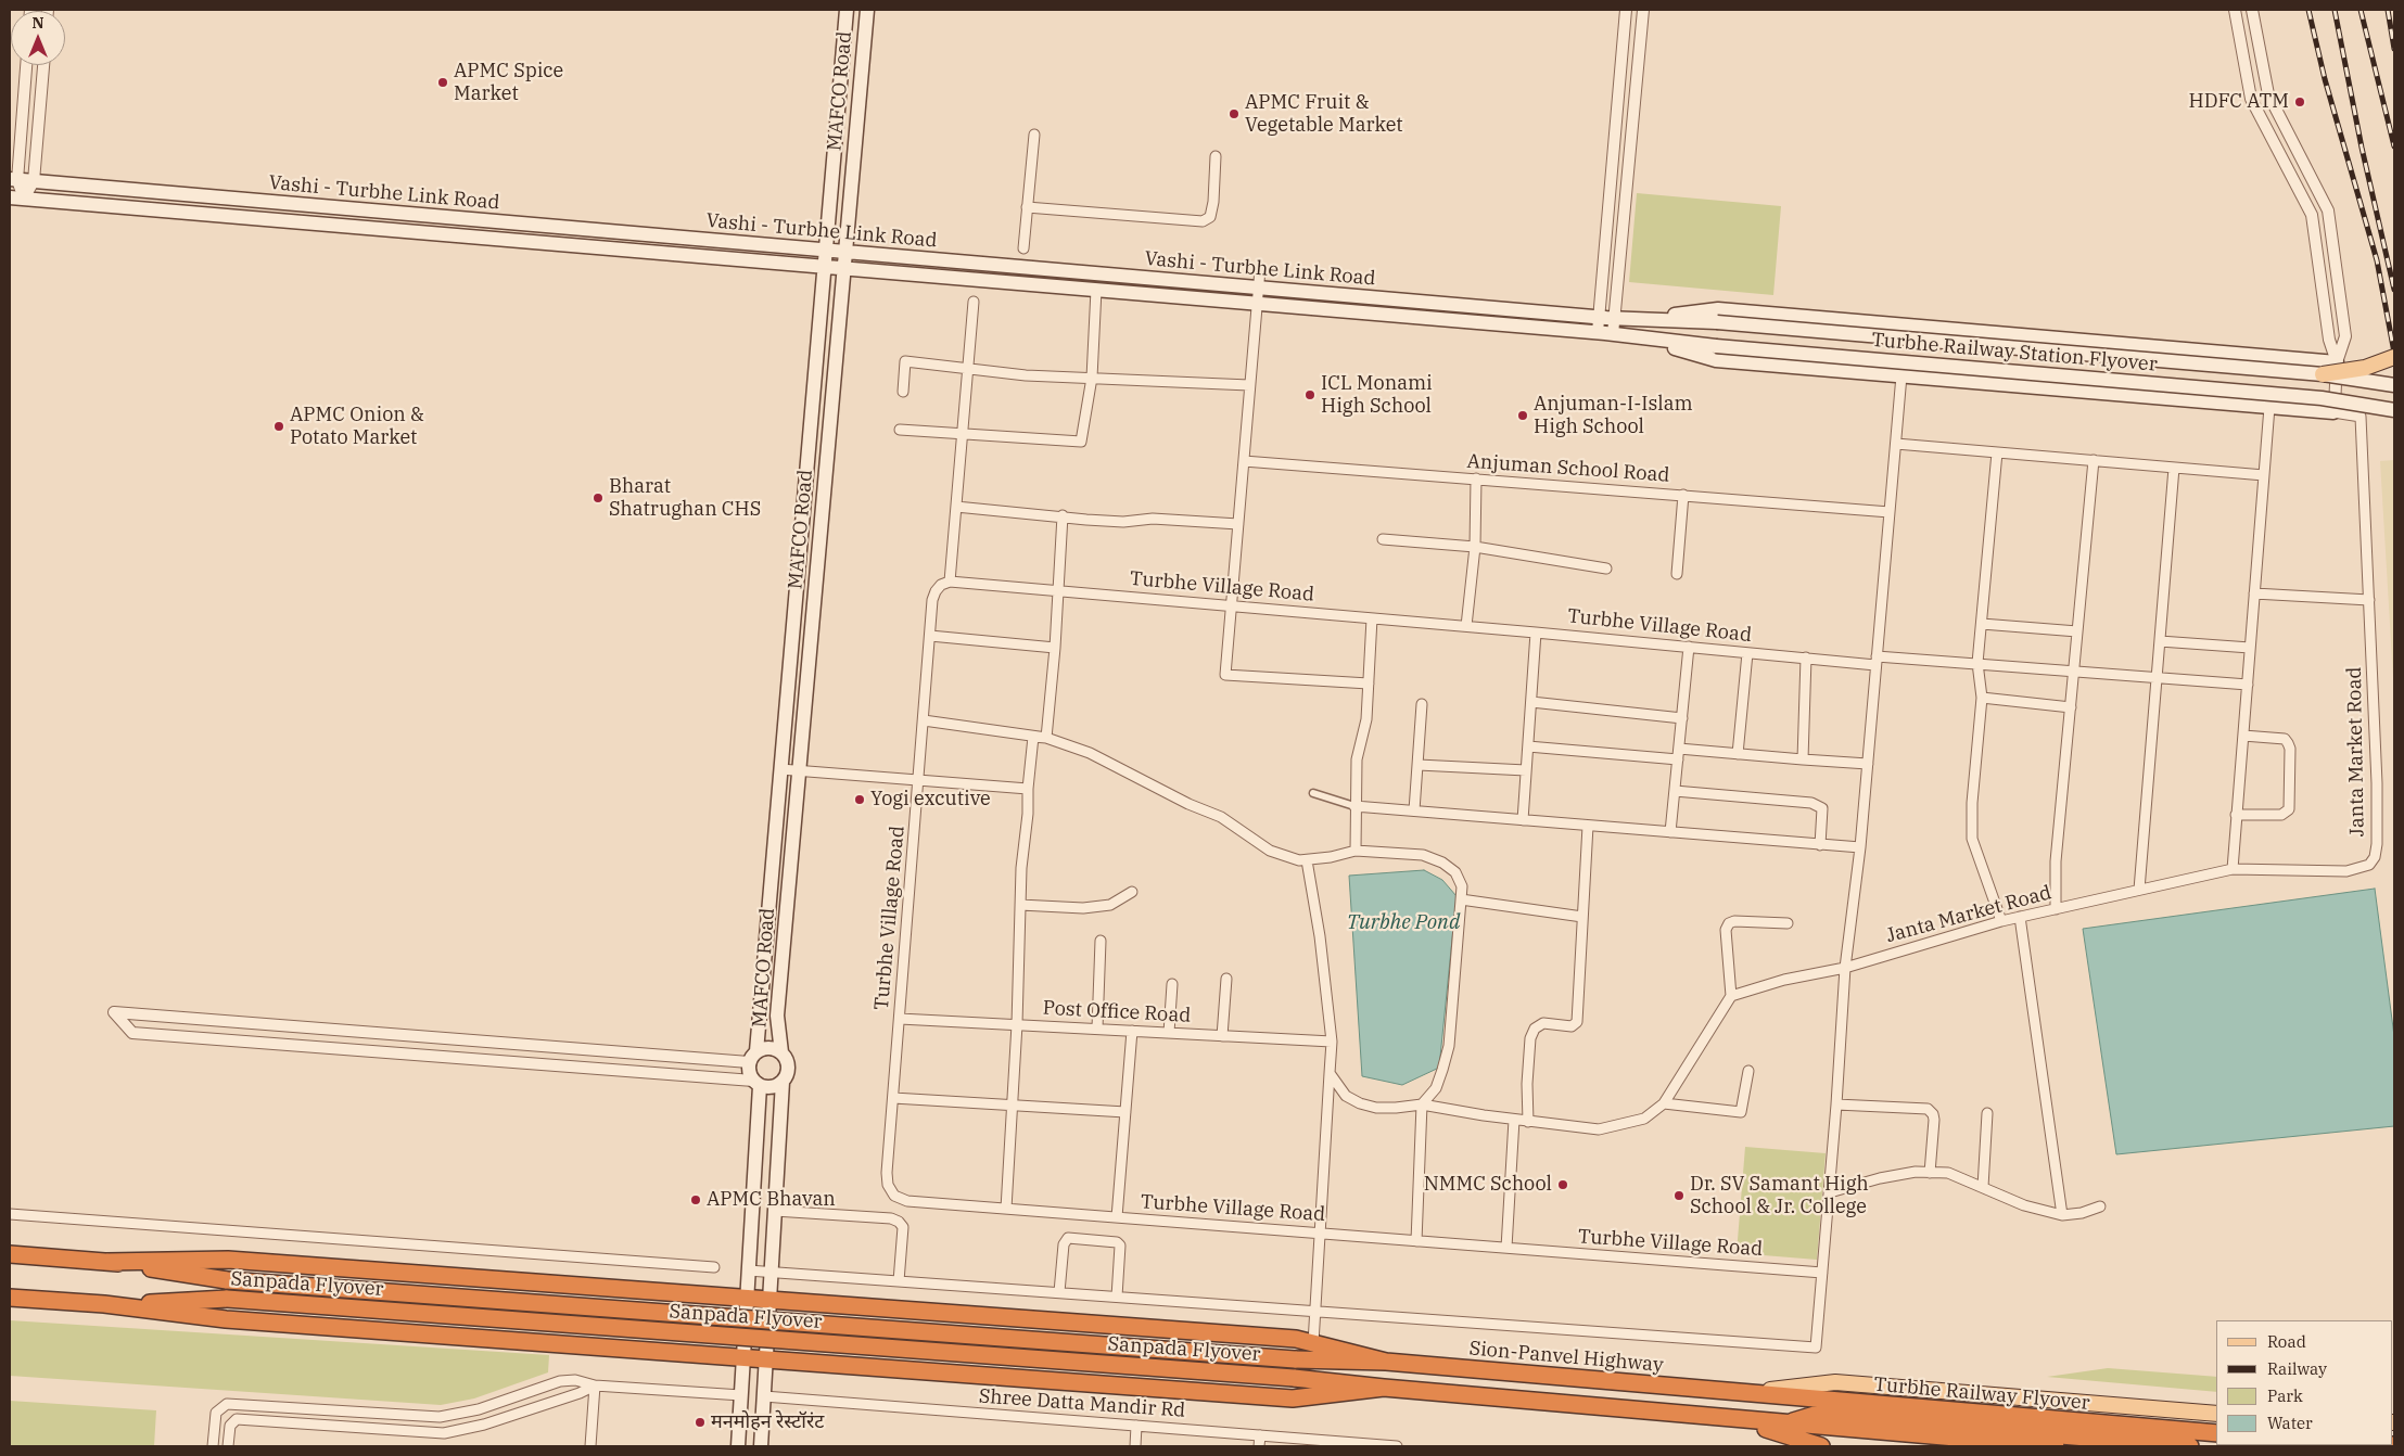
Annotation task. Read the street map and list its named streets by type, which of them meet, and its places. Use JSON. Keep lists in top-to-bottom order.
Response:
{
  "streets": {
    "highway": ["Sanpada Flyover", "Sion-Panvel Highway", "Turbhe Railway Flyover"],
    "main road": ["MAFCO Road", "Vashi - Turbhe Link Road", "Turbhe Railway Station Flyover"],
    "street": [
      "Anjuman School Road",
      "Turbhe Village Road",
      "Janta Market Road",
      "Post Office Road",
      "Shree Datta Mandir Rd"
    ]
  },
  "crossings": [
    ["MAFCO Road", "Vashi - Turbhe Link Road"],
    ["Vashi - Turbhe Link Road", "Turbhe Railway Station Flyover"],
    ["Turbhe Village Road", "Post Office Road"],
    ["Sanpada Flyover", "Sion-Panvel Highway"],
    ["Sion-Panvel Highway", "Turbhe Railway Flyover"]
  ],
  "water": ["Turbhe Pond"],
  "places": [
    "APMC Spice Market",
    "HDFC ATM",
    "APMC Fruit & Vegetable Market",
    "ICL Monami High School",
    "Anjuman-I-Islam High School",
    "APMC Onion & Potato Market",
    "Bharat Shatrughan CHS",
    "Yogi excutive",
    "NMMC School",
    "Dr. SV Samant High School & Jr. College",
    "APMC Bhavan",
    "मनमोहन रेस्टॉरंट"
  ],
  "legend": [
    "Road",
    "Railway",
    "Park",
    "Water"
  ],
  "north": "top"
}
